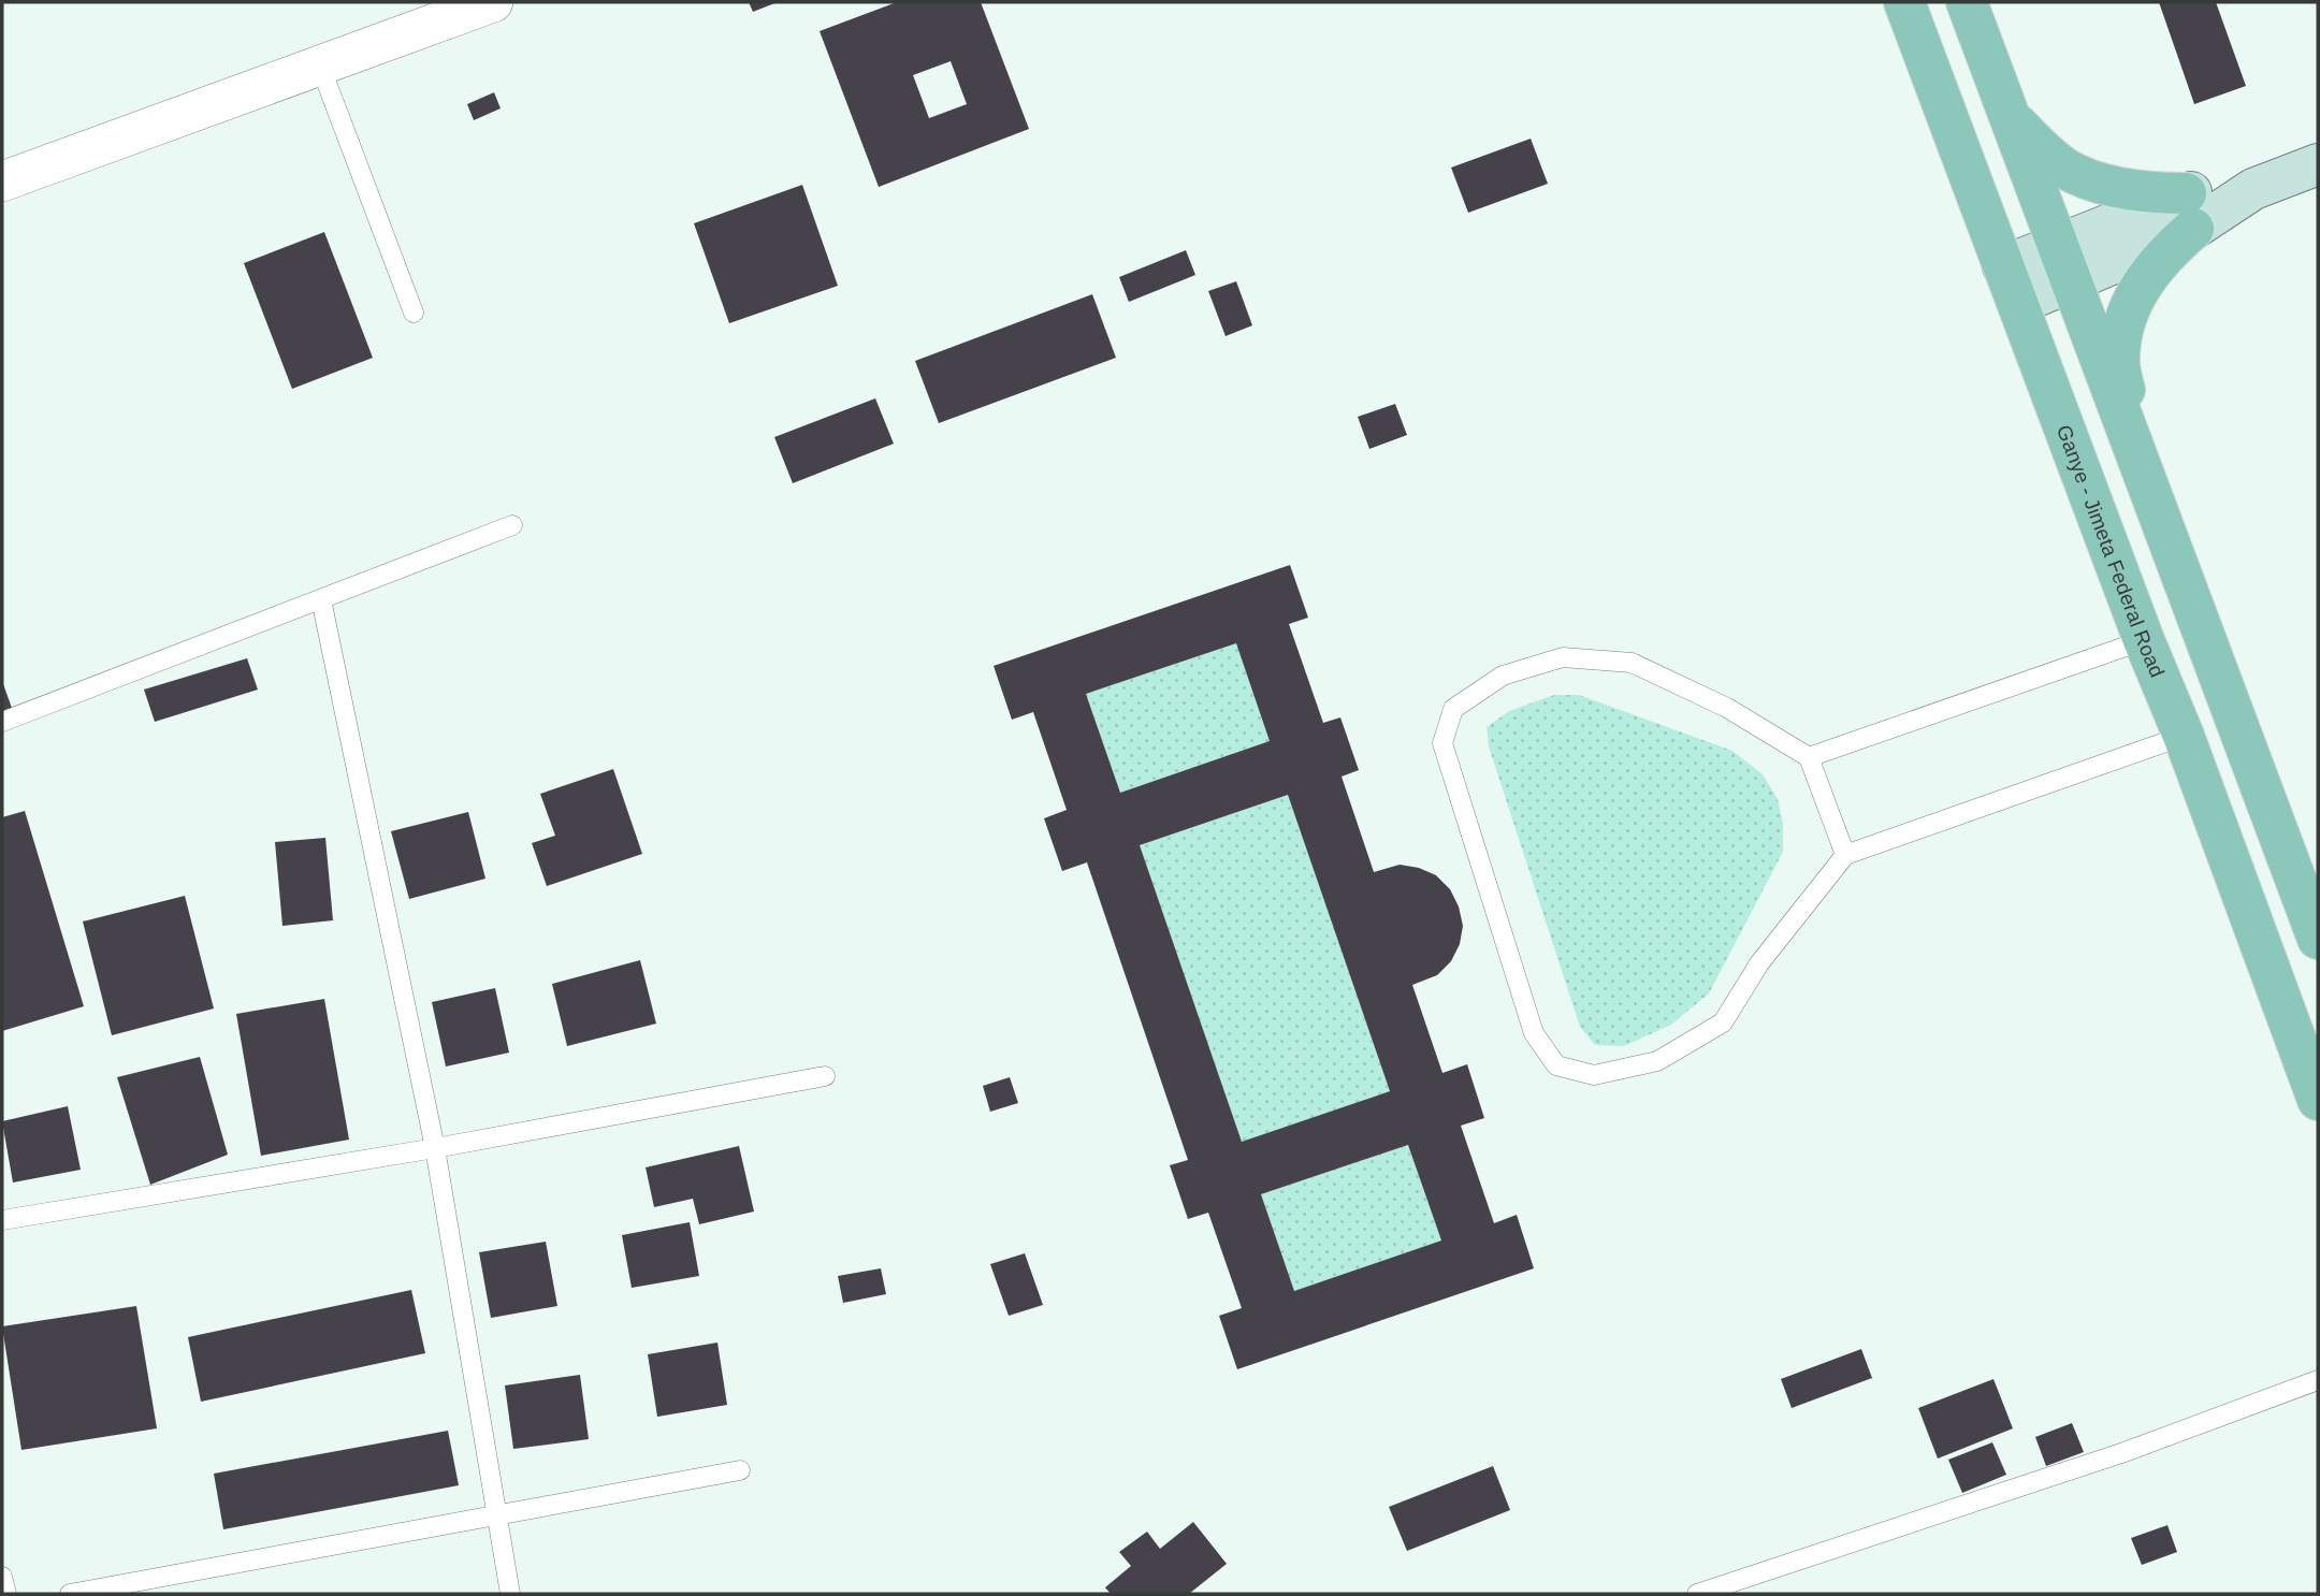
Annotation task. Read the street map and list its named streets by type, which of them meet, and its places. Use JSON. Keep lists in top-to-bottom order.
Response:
{
  "streets": {
    "main road": ["Ganye - Jimeta Federal Road"]
  }
}
